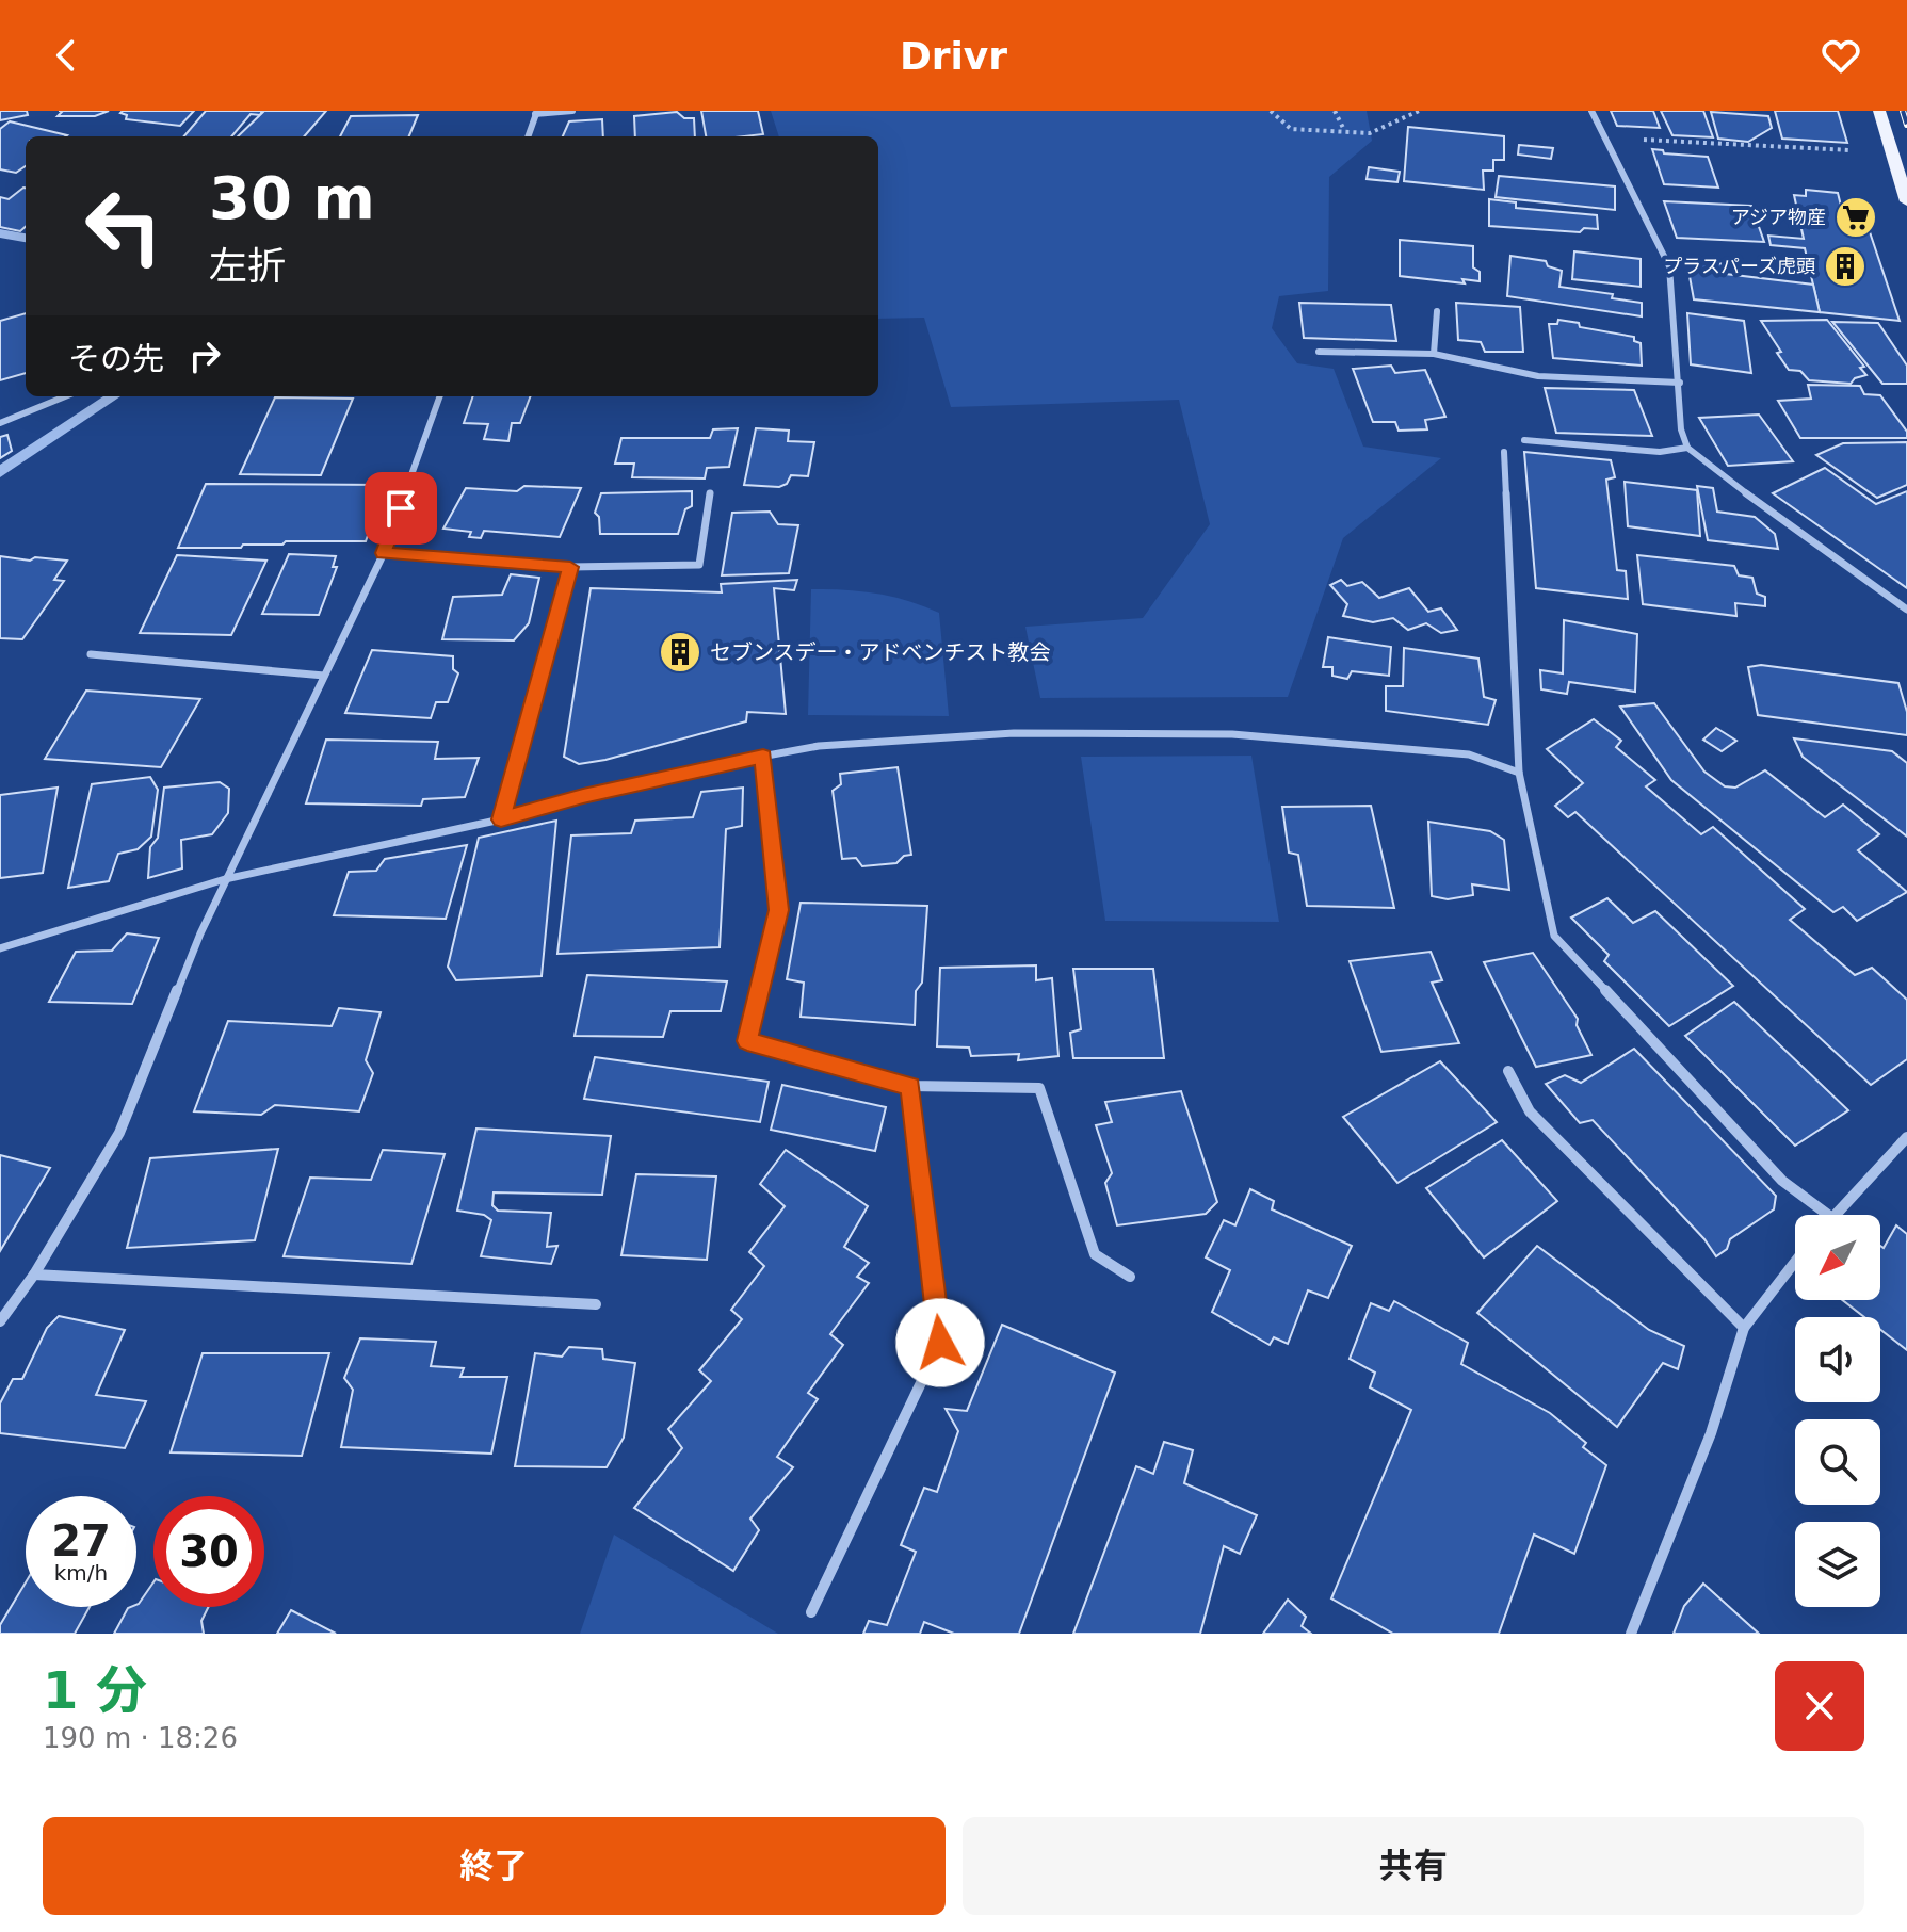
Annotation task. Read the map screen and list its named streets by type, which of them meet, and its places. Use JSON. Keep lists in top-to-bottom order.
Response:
{
  "places": {
    "supermarket": ["アジア物産"],
    "building": ["プラスパーズ虎頭", "セブンスデー・アドベンチスト教会"]
  },
  "north": "bottom left",
  "page": {
    "header": "Drivr",
    "turn": ["30 m", "左折"],
    "then": "その先",
    "speed": "27 km/h",
    "limit": "30",
    "heading": ["1 分", "190 m · 18:26"],
    "buttons": ["終了", "共有"]
  }
}
